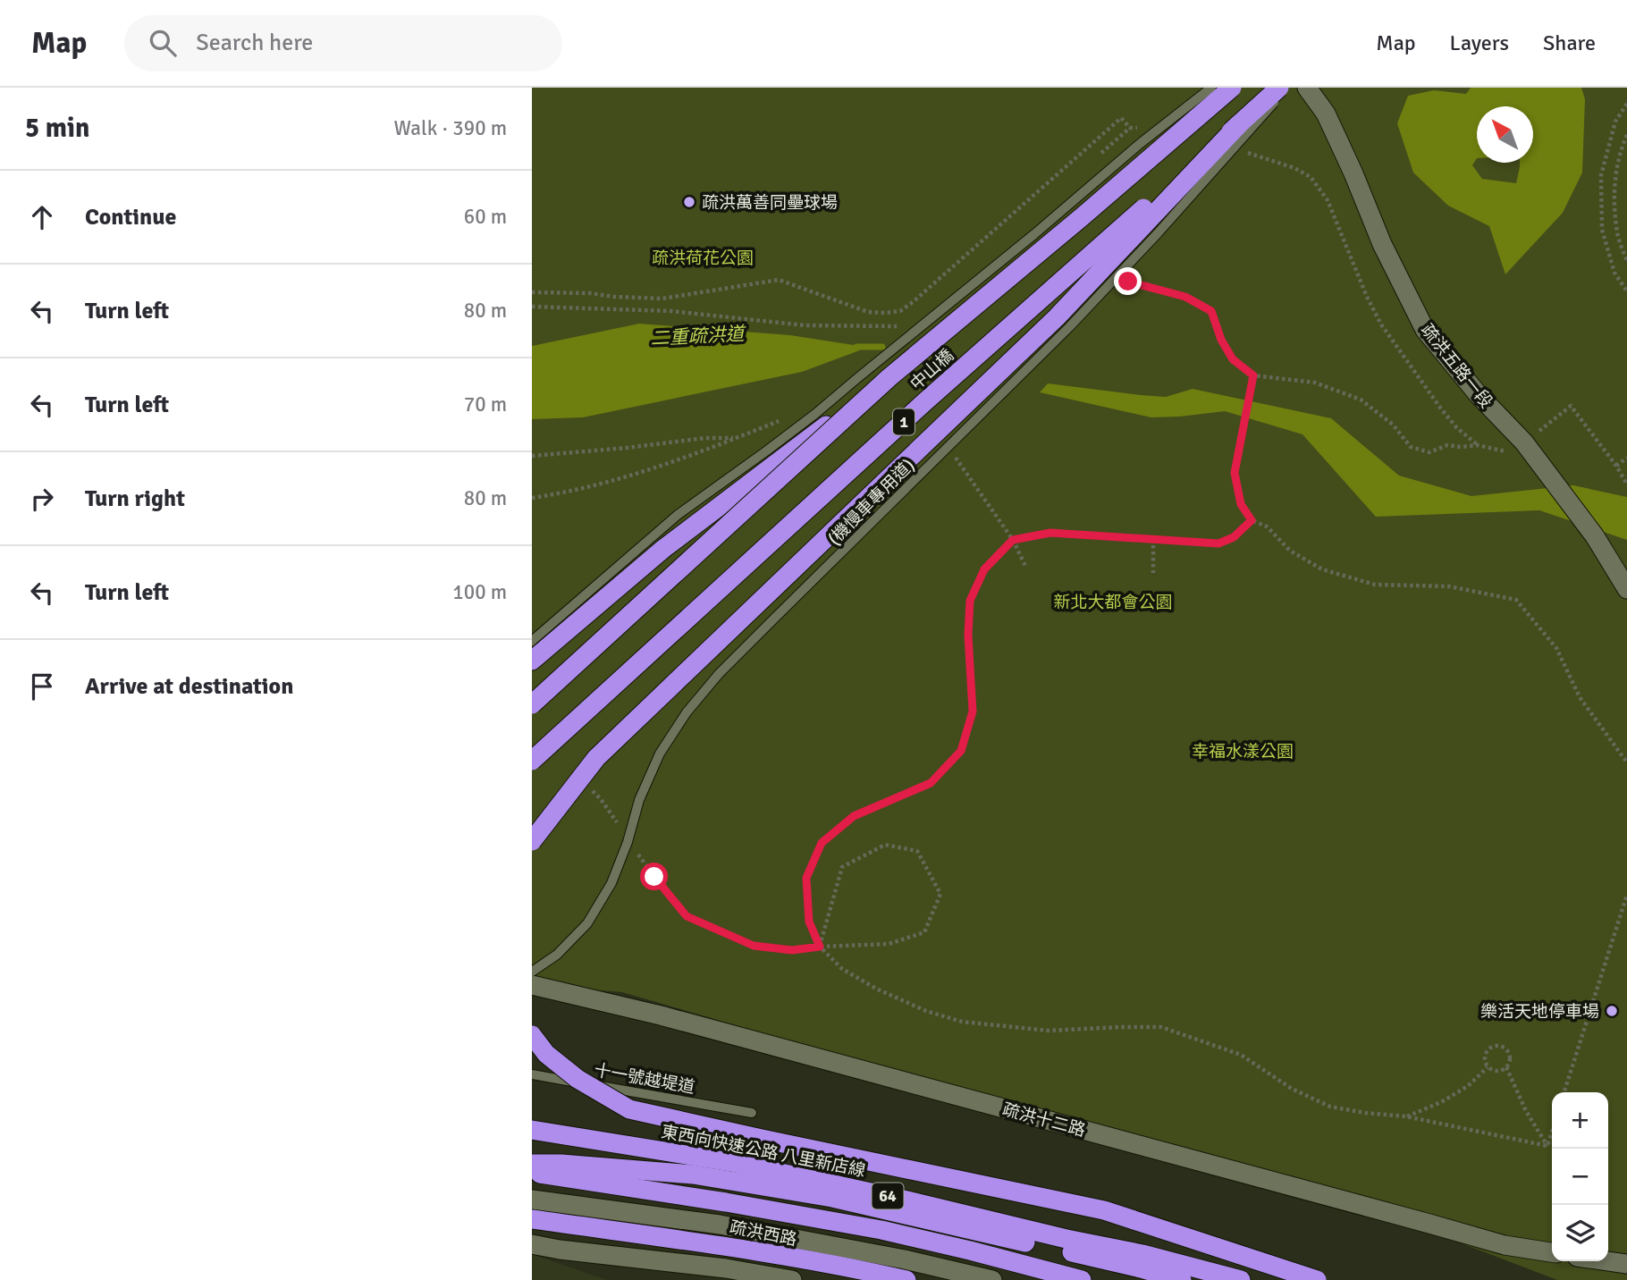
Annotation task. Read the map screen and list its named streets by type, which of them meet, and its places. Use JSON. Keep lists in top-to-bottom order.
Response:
{
  "streets": {
    "highway": [
      "中山橋",
      "1",
      "東西向快速公路 八里新店線",
      "64"
    ],
    "street": ["疏洪五路一段", "疏洪十二路", "疏洪西路"],
    "lane": ["(機慢車專用道)", "十一號越堤道"]
  },
  "water": ["二重疏洪道"],
  "parks": ["疏洪荷花公園", "新北大都會公園", "幸福水漾公園"],
  "places": ["疏洪萬善同壘球場", "樂活天地停車場"],
  "north": "top left",
  "page": {
    "header": "Map",
    "search": "Search here",
    "nav": ["Map", "Layers", "Share"],
    "heading": ["5 min", "Walk · 390 m"],
    "list": [
      ["Continue", "60 m"],
      ["Turn left", "80 m"],
      ["Turn left", "70 m"],
      ["Turn right", "80 m"],
      ["Turn left", "100 m"],
      "Arrive at destination"
    ],
    "map_buttons": ["+", "−"]
  }
}
